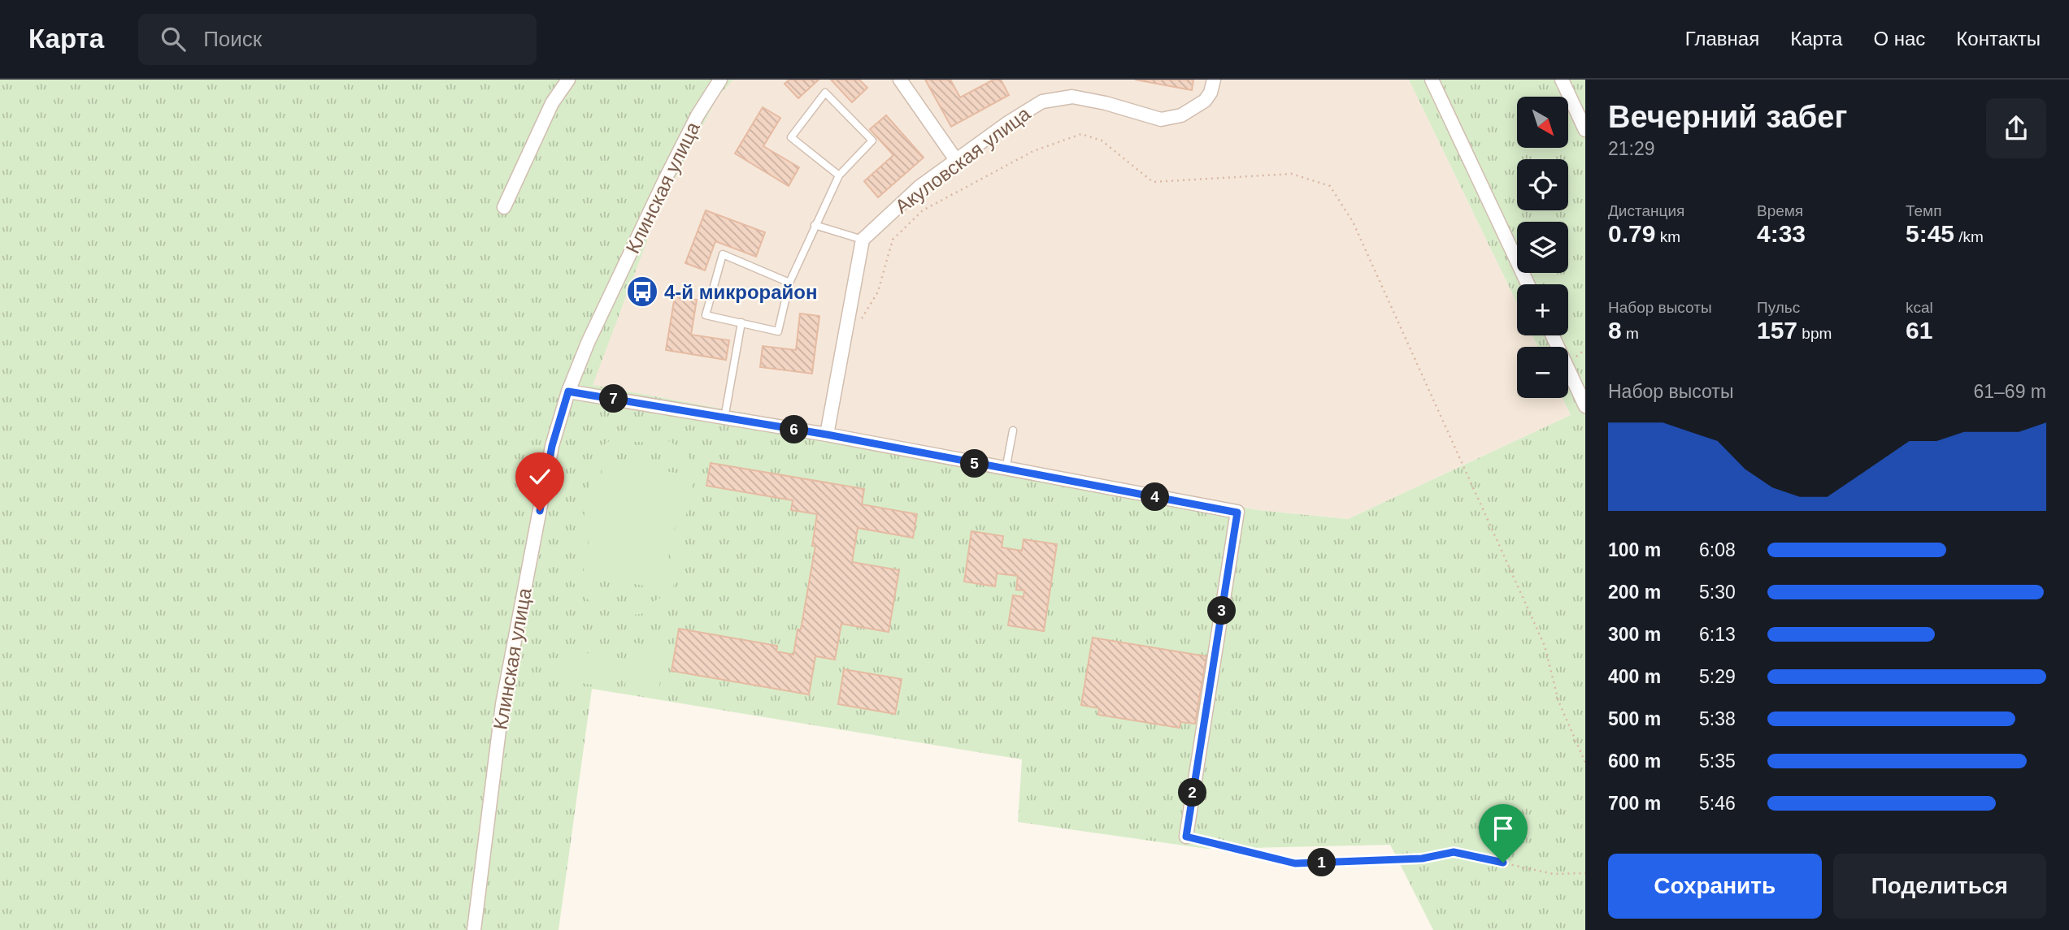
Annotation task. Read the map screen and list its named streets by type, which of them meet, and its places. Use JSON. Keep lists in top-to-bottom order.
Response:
{
  "streets": {
    "street": ["Акуловская улица", "Клинская улица"]
  },
  "places": {
    "bus stop": ["4-й микрорайон"]
  },
  "north": "bottom right",
  "page": {
    "header": "Карта",
    "search": "Поиск",
    "nav": [
      "Главная",
      "Карта",
      "О нас",
      "Контакты"
    ],
    "heading": ["Вечерний забег", "21:29"],
    "map_buttons": ["+", "−"],
    "stats": [
      ["Дистанция", "0.79 km"],
      ["Время", "4:33"],
      ["Темп", "5:45 /km"],
      ["Набор высоты", "8 m"],
      ["Пульс", "157 bpm"],
      ["kcal", "61"]
    ],
    "chart": ["Набор высоты", "61–69 m"],
    "pins": [
      "7",
      "6",
      "5",
      "4",
      "3",
      "2",
      "1"
    ],
    "list": [
      {
        "name": "100 m",
        "note": "6:08"
      },
      {
        "name": "200 m",
        "note": "5:30"
      },
      {
        "name": "300 m",
        "note": "6:13"
      },
      {
        "name": "400 m",
        "note": "5:29"
      },
      {
        "name": "500 m",
        "note": "5:38"
      },
      {
        "name": "600 m",
        "note": "5:35"
      },
      {
        "name": "700 m",
        "note": "5:46"
      }
    ],
    "buttons": ["Сохранить", "Поделиться"]
  }
}
